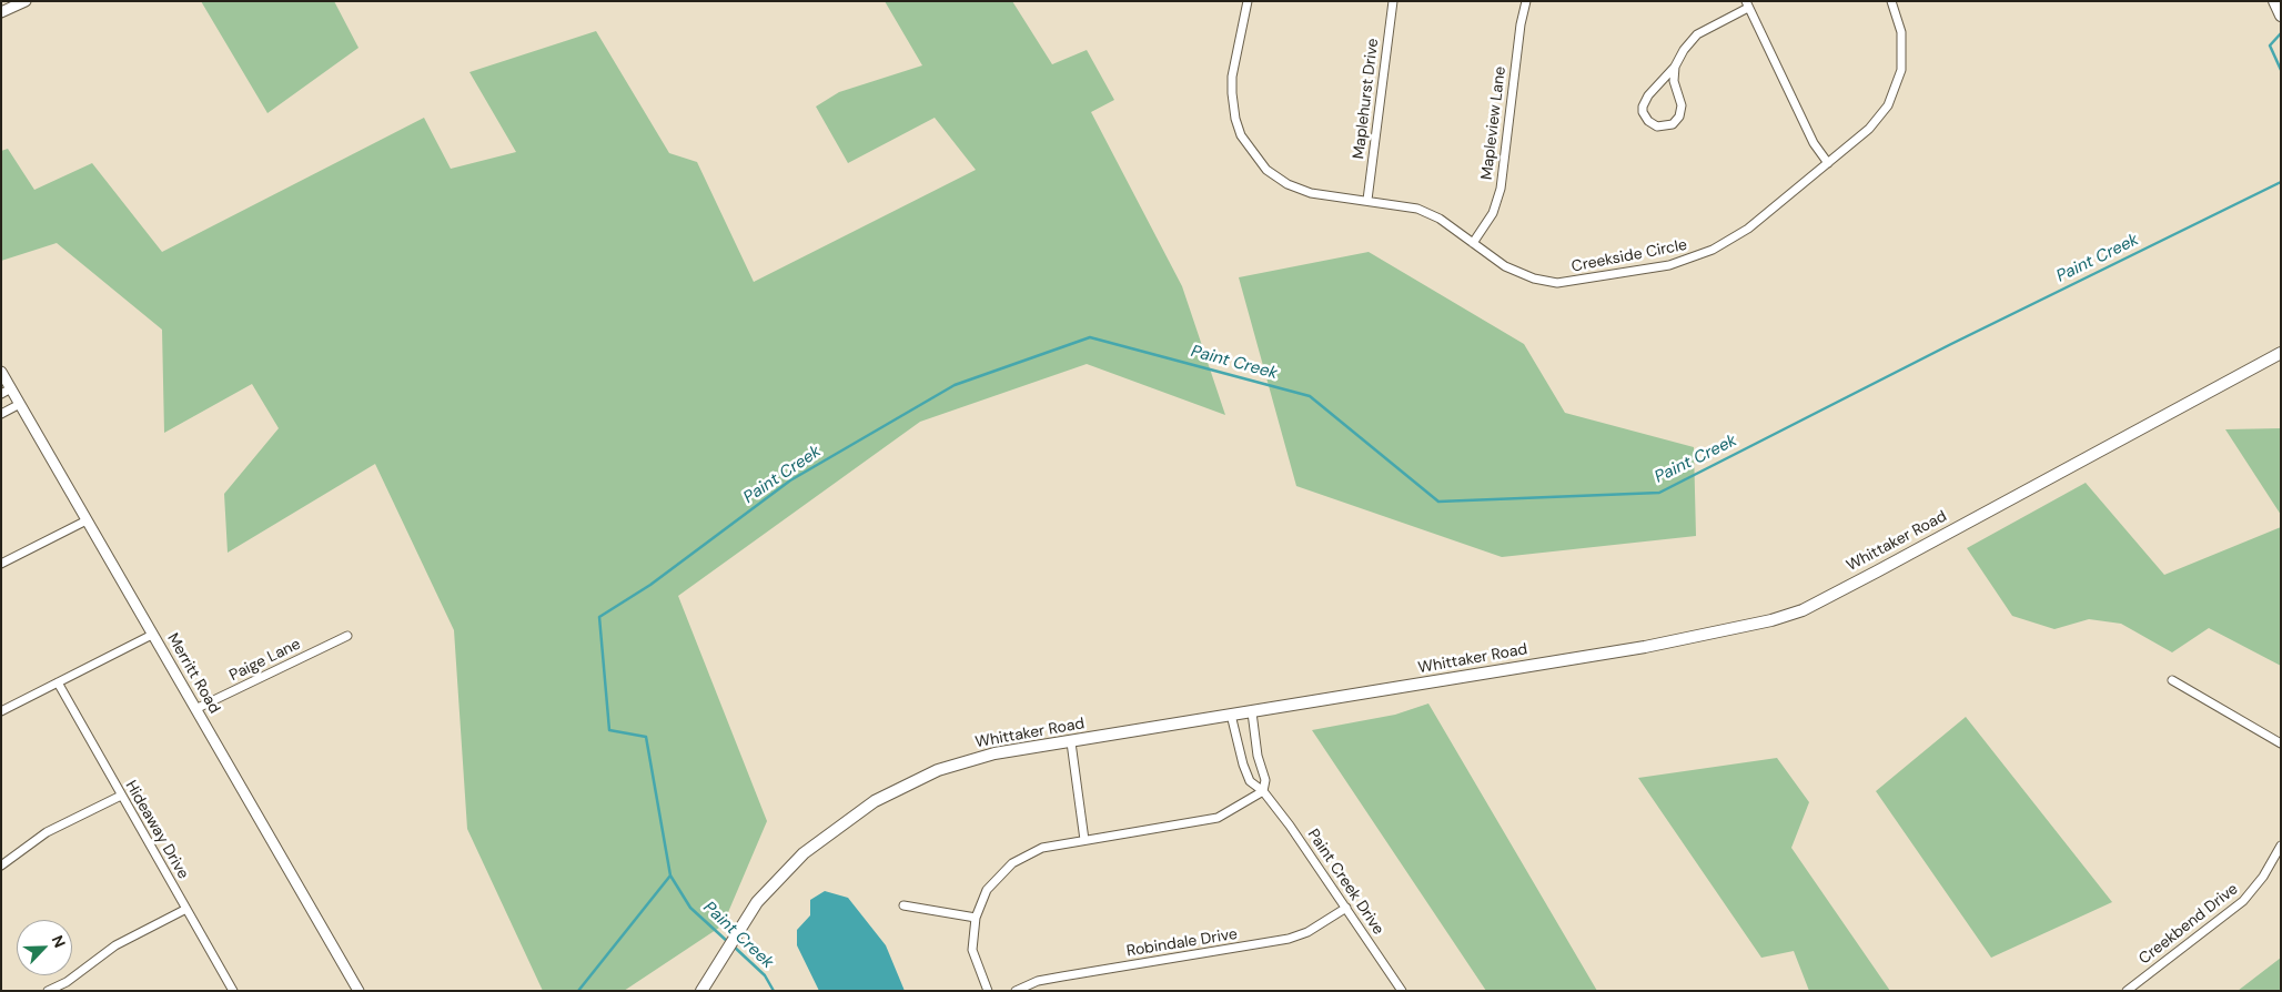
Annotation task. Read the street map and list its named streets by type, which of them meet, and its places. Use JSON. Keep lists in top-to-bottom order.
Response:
{
  "streets": {
    "main road": ["Whittaker Road"],
    "street": [
      "Maplehurst Drive",
      "Mapleview Lane",
      "Creekside Circle",
      "Paige Lane",
      "Merritt Road",
      "Hideaway Drive",
      "Paint Creek Drive",
      "Creekbend Drive",
      "Robindale Drive"
    ]
  },
  "crossings": [
    ["Maplehurst Drive", "Creekside Circle"],
    ["Mapleview Lane", "Creekside Circle"],
    ["Whittaker Road", "Paint Creek Drive"],
    ["Paige Lane", "Merritt Road"],
    ["Paint Creek Drive", "Robindale Drive"]
  ],
  "water": ["Paint Creek"],
  "north": "top right"
}
